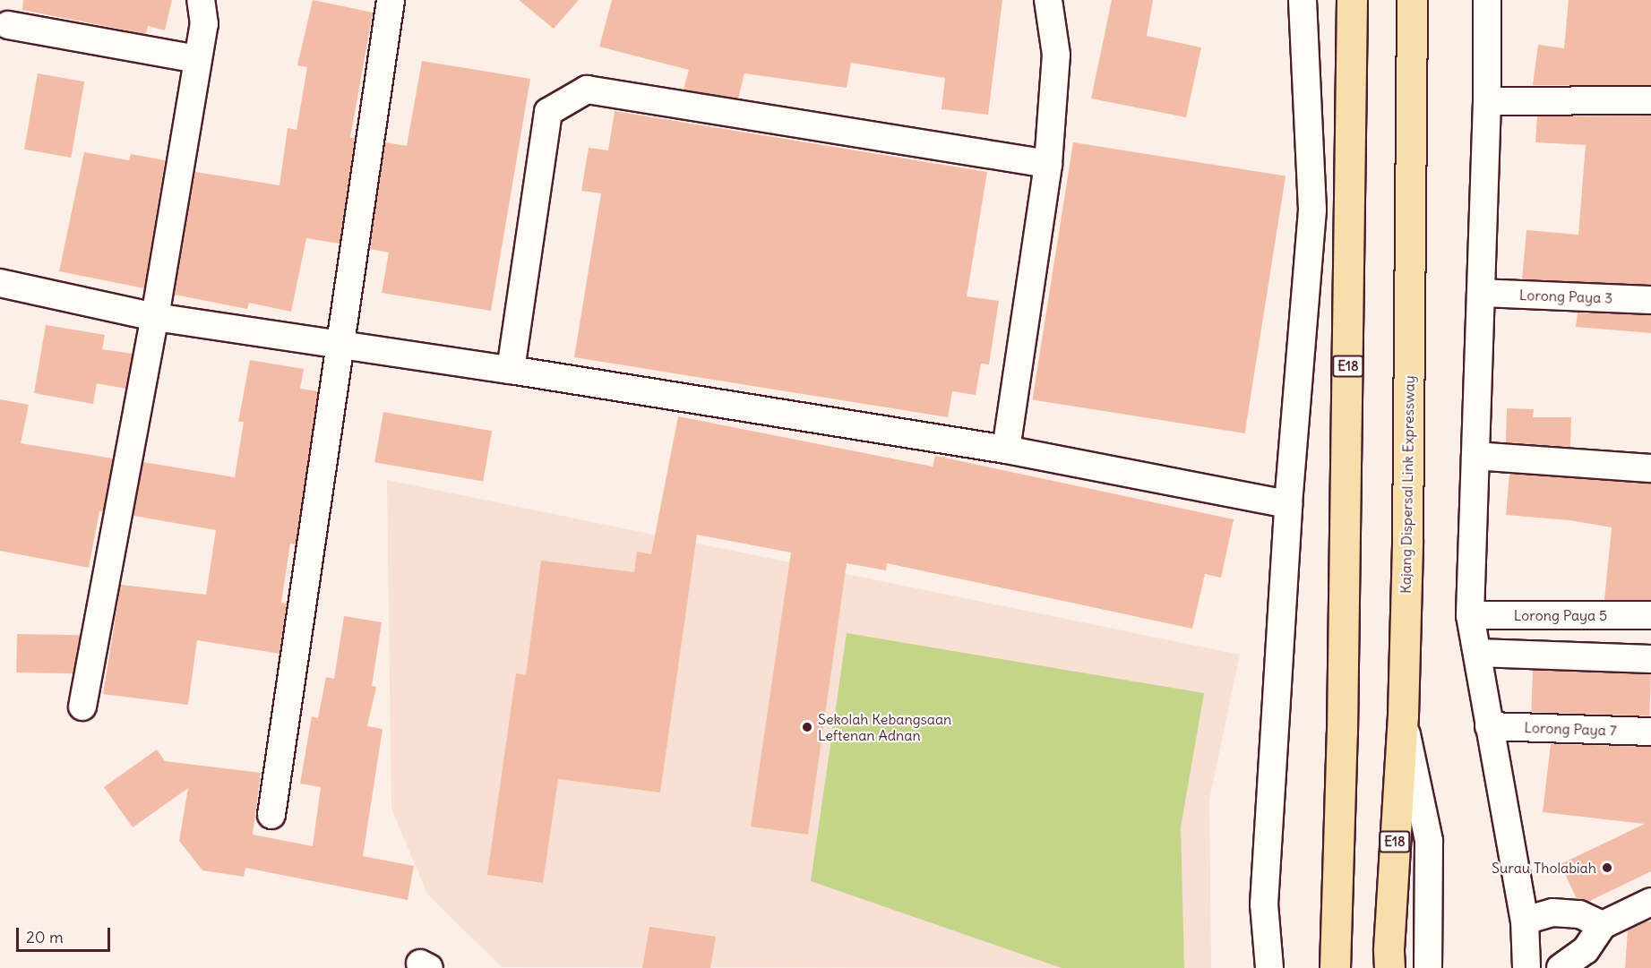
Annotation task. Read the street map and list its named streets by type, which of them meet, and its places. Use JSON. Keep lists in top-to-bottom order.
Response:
{
  "streets": {
    "highway": ["E18", "Kajang Dispersal Link Expressway"],
    "street": ["Lorong Paya 3", "Lorong Paya 5", "Lorong Paya 7"]
  },
  "places": ["Sekolah Kebangsaan Leftenan Adnan", "Surau Tholabiah"],
  "scale_bar": "20 m"
}
